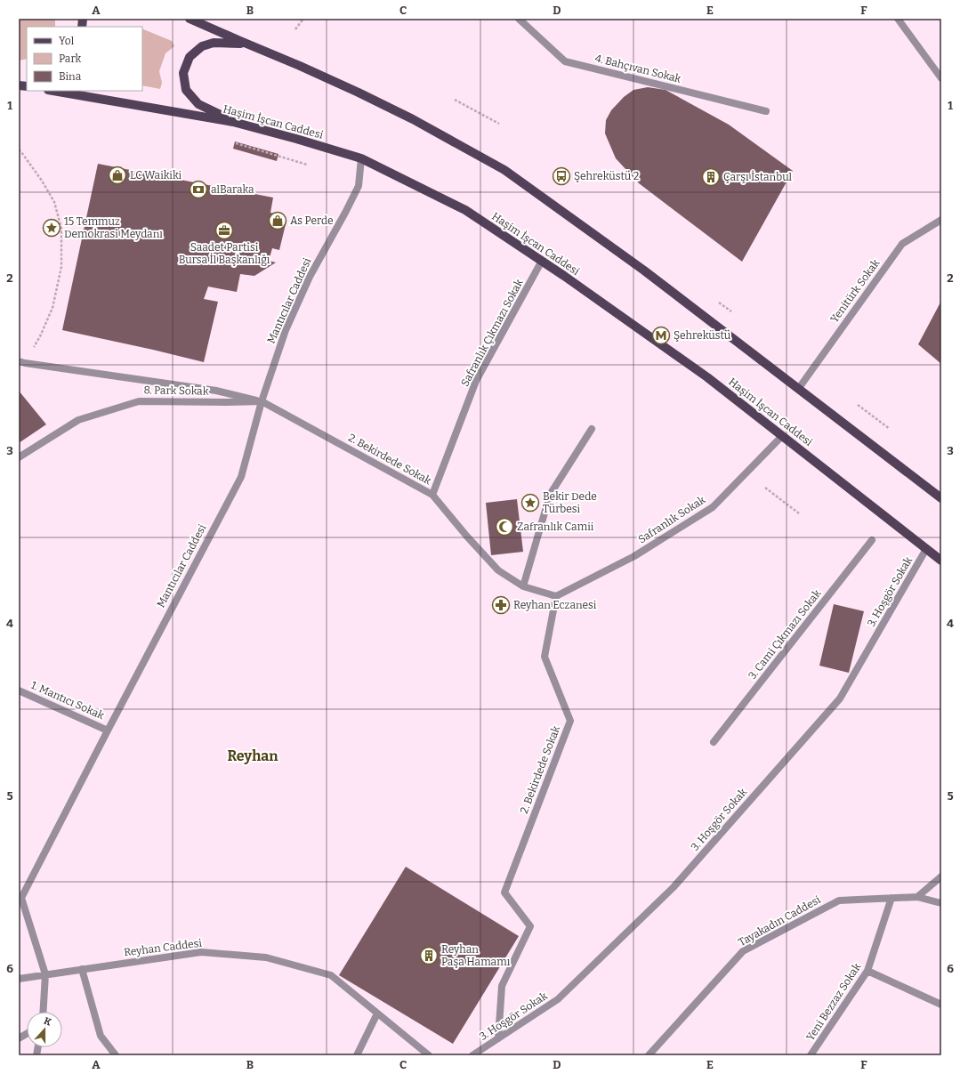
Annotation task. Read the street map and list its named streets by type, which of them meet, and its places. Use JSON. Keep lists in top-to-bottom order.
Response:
{
  "streets": {
    "main road": ["Haşim İşcan Caddesi"],
    "street": [
      "4. Bahçıvan Sokak",
      "Yenitürk Sokak",
      "Mantıcılar Caddesi",
      "Safranlık Çıkmazı Sokak",
      "8. Park Sokak",
      "2. Bekirdede Sokak",
      "Safranlık Sokak",
      "3. Hoşgör Sokak",
      "3. Cami Çıkmazı Sokak",
      "1. Mantıcı Sokak",
      "Tayakadın Caddesi",
      "Reyhan Caddesi",
      "Yeni Bezzaz Sokak"
    ]
  },
  "crossings": [
    ["Haşim İşcan Caddesi", "Mantıcılar Caddesi"],
    ["Haşim İşcan Caddesi", "Safranlık Çıkmazı Sokak"],
    ["Haşim İşcan Caddesi", "Safranlık Sokak"],
    ["Haşim İşcan Caddesi", "3. Hoşgör Sokak"],
    ["Mantıcılar Caddesi", "8. Park Sokak"],
    ["Mantıcılar Caddesi", "2. Bekirdede Sokak"],
    ["Mantıcılar Caddesi", "1. Mantıcı Sokak"],
    ["Mantıcılar Caddesi", "Reyhan Caddesi"],
    ["Safranlık Çıkmazı Sokak", "2. Bekirdede Sokak"],
    ["8. Park Sokak", "2. Bekirdede Sokak"],
    ["2. Bekirdede Sokak", "Safranlık Sokak"],
    ["2. Bekirdede Sokak", "3. Hoşgör Sokak"],
    ["Tayakadın Caddesi", "Yeni Bezzaz Sokak"]
  ],
  "districts": ["Reyhan"],
  "places": {
    "shop": ["LC Waikiki", "As Perde"],
    "bus stop": ["Şehreküstü 2"],
    "building": ["Çarşı İstanbul", "Reyhan Paşa Hamamı"],
    "bank": ["alBaraka"],
    "place": ["15 Temmuz Demokrasi Meydanı", "Bekir Dede Türbesi"],
    "office": ["Saadet Partisi Bursa İl Başkanlığı"],
    "metro station": ["Şehreküstü"],
    "mosque": ["Zafranlık Camii"],
    "pharmacy": ["Reyhan Eczanesi"]
  },
  "legend": ["Yol", "Park", "Bina"],
  "north": "top",
  "grid": {
    "columns": [
      "A",
      "B",
      "C",
      "D",
      "E",
      "F"
    ],
    "rows": [
      "1",
      "2",
      "3",
      "4",
      "5",
      "6"
    ]
  }
}
